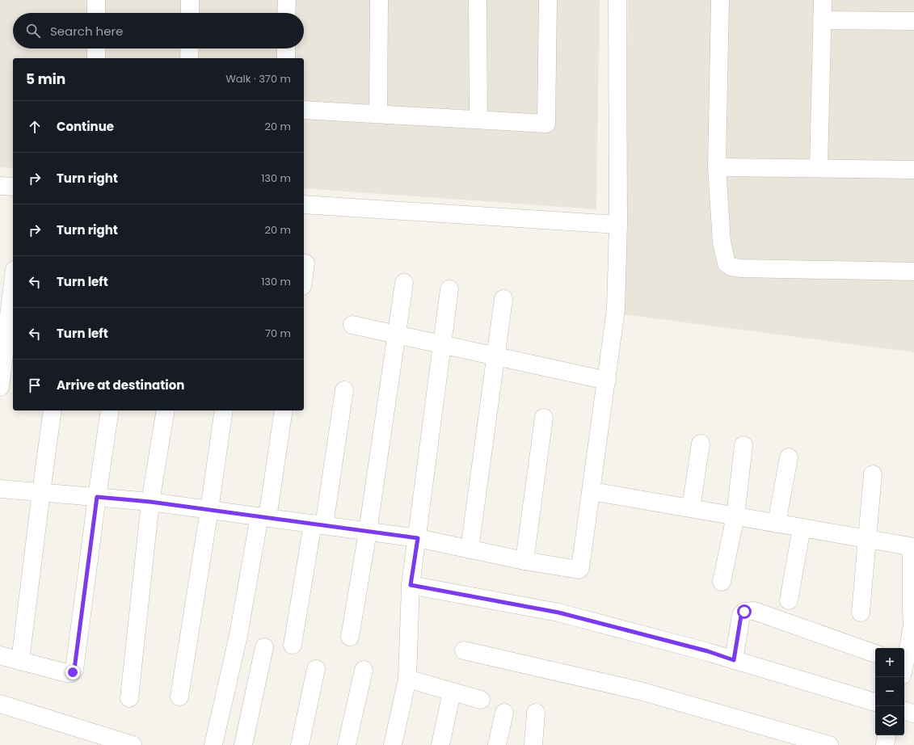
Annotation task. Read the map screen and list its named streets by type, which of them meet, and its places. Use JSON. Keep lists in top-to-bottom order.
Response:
{
  "page": {
    "search": "Search here",
    "heading": ["5 min", "Walk · 370 m"],
    "list": [
      ["Continue", "20 m"],
      ["Turn right", "130 m"],
      ["Turn right", "20 m"],
      ["Turn left", "130 m"],
      ["Turn left", "70 m"],
      "Arrive at destination"
    ],
    "map_buttons": ["+", "−"]
  }
}
